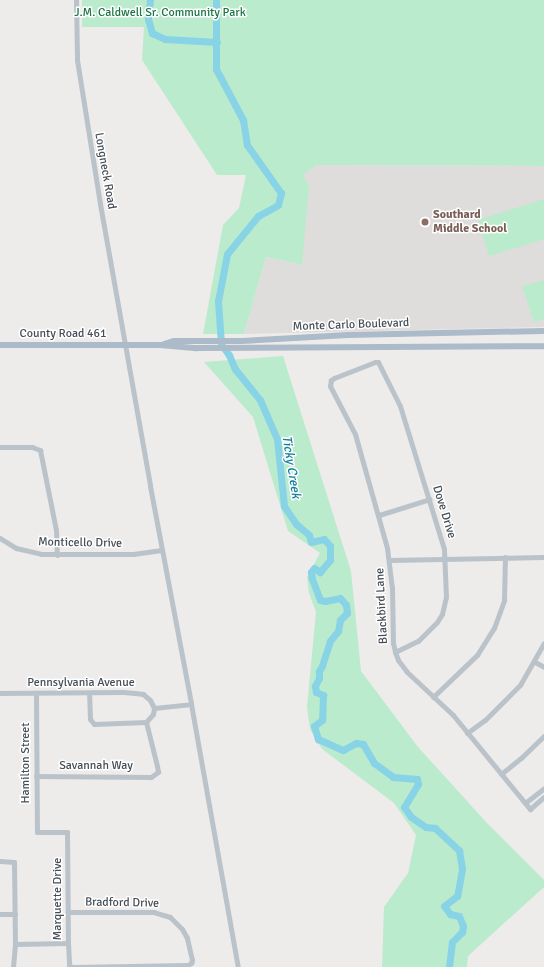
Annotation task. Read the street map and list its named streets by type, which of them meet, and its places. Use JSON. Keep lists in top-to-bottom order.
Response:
{
  "streets": {
    "main road": ["Monte Carlo Boulevard", "County Road 461"],
    "street": [
      "Longneck Road",
      "Dove Drive",
      "Monticello Drive",
      "Blackbird Lane",
      "Pennsylvania Avenue",
      "Hamilton Street",
      "Savannah Way",
      "Marquette Drive",
      "Bradford Drive"
    ]
  },
  "crossings": [
    ["Longneck Road", "Monte Carlo Boulevard"],
    ["Longneck Road", "County Road 461"],
    ["Longneck Road", "Monticello Drive"],
    ["Monte Carlo Boulevard", "County Road 461"],
    ["Dove Drive", "Blackbird Lane"],
    ["Pennsylvania Avenue", "Hamilton Street"],
    ["Hamilton Street", "Savannah Way"],
    ["Hamilton Street", "Marquette Drive"],
    ["Marquette Drive", "Bradford Drive"]
  ],
  "water": ["Ticky Creek"],
  "parks": ["J.M. Caldwell Sr. Community Park"],
  "places": ["Southard Middle School"]
}
